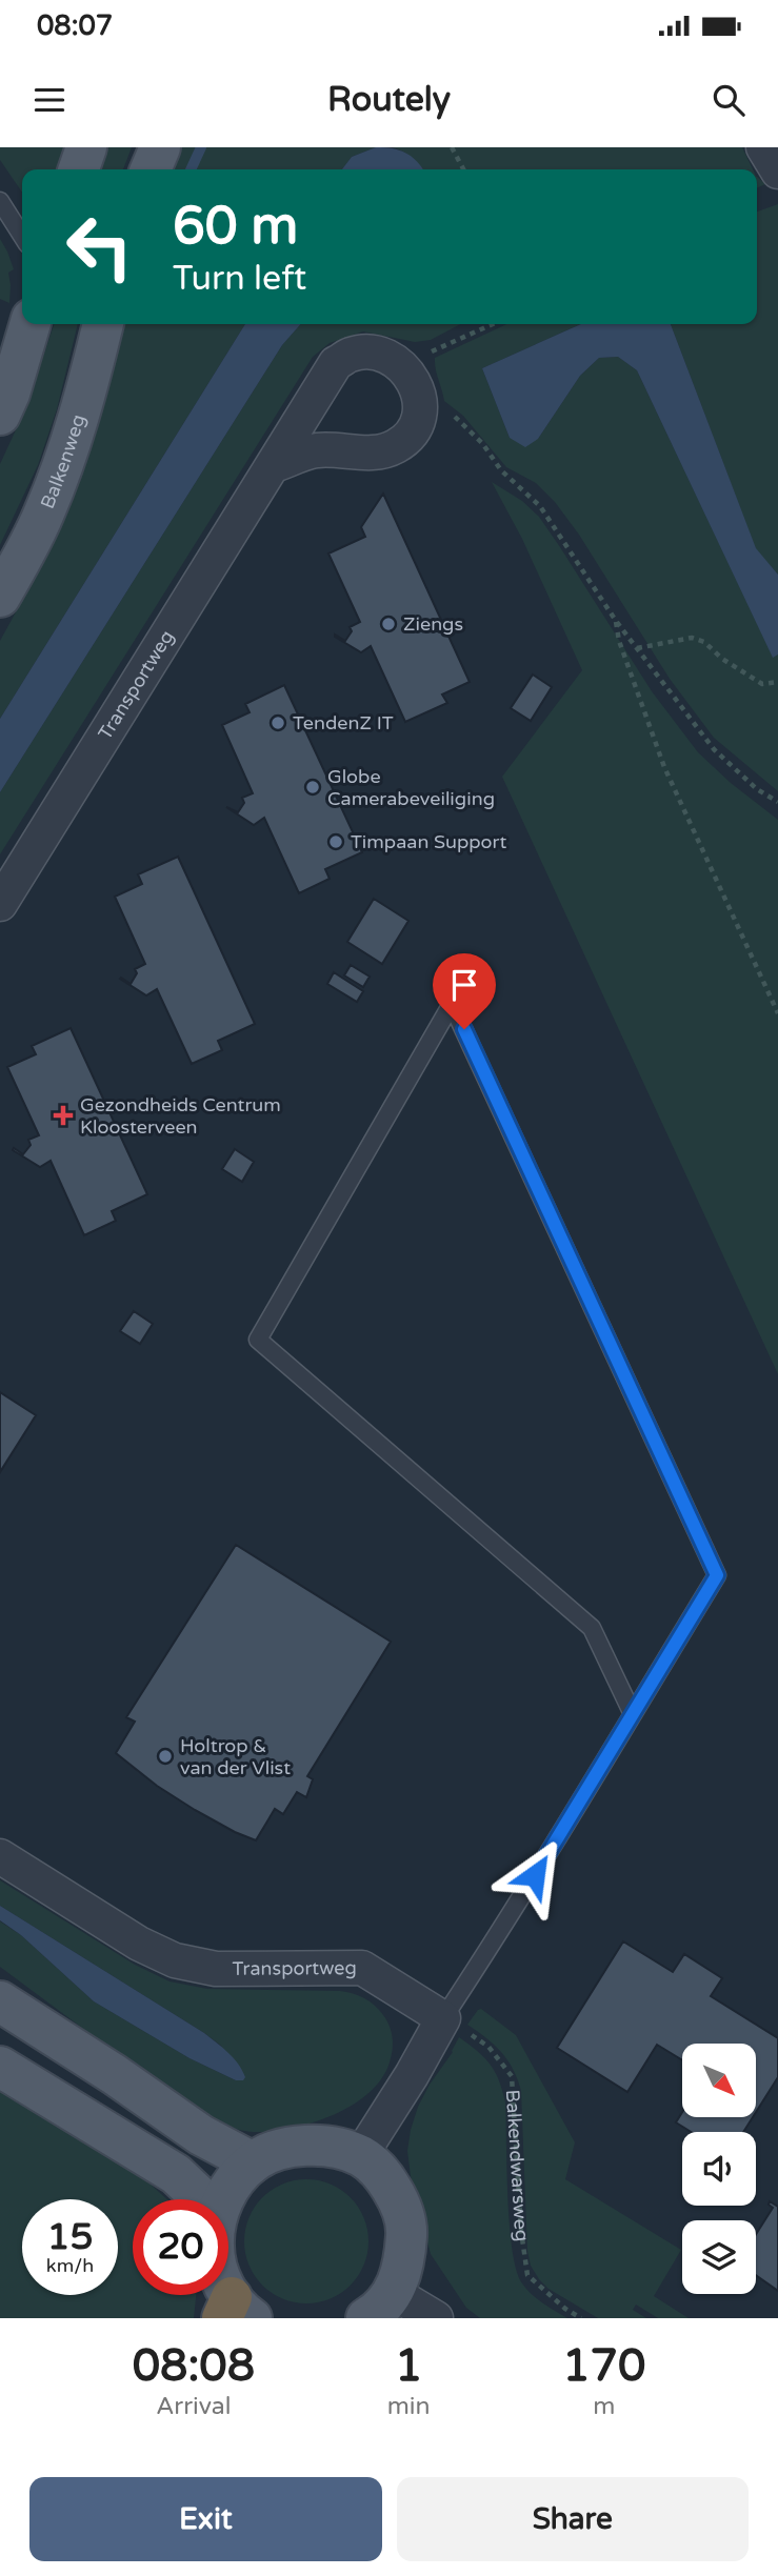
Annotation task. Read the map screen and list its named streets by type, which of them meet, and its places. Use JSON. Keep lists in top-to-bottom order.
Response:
{
  "streets": {
    "main road": ["Balkenweg"],
    "street": ["Transportweg"],
    "path": ["Balkendwarsweg"]
  },
  "crossings": [
    ["Transportweg", "Balkendwarsweg"]
  ],
  "places": {
    "other": [
      "Ziengs",
      "TendenZ IT",
      "Globe Camerabeveiliging",
      "Timpaan Support",
      "Holtrop & van der Vlist"
    ],
    "health": ["Gezondheids Centrum Kloosterveen"]
  },
  "north": "bottom right",
  "page": {
    "status": "08:07",
    "header": "Routely",
    "turn": ["60 m", "Turn left"],
    "speed": "15 km/h",
    "limit": "20",
    "eta": [
      "08:08",
      "Arrival",
      "1",
      "min",
      "170",
      "m"
    ],
    "buttons": ["Exit", "Share"]
  }
}
